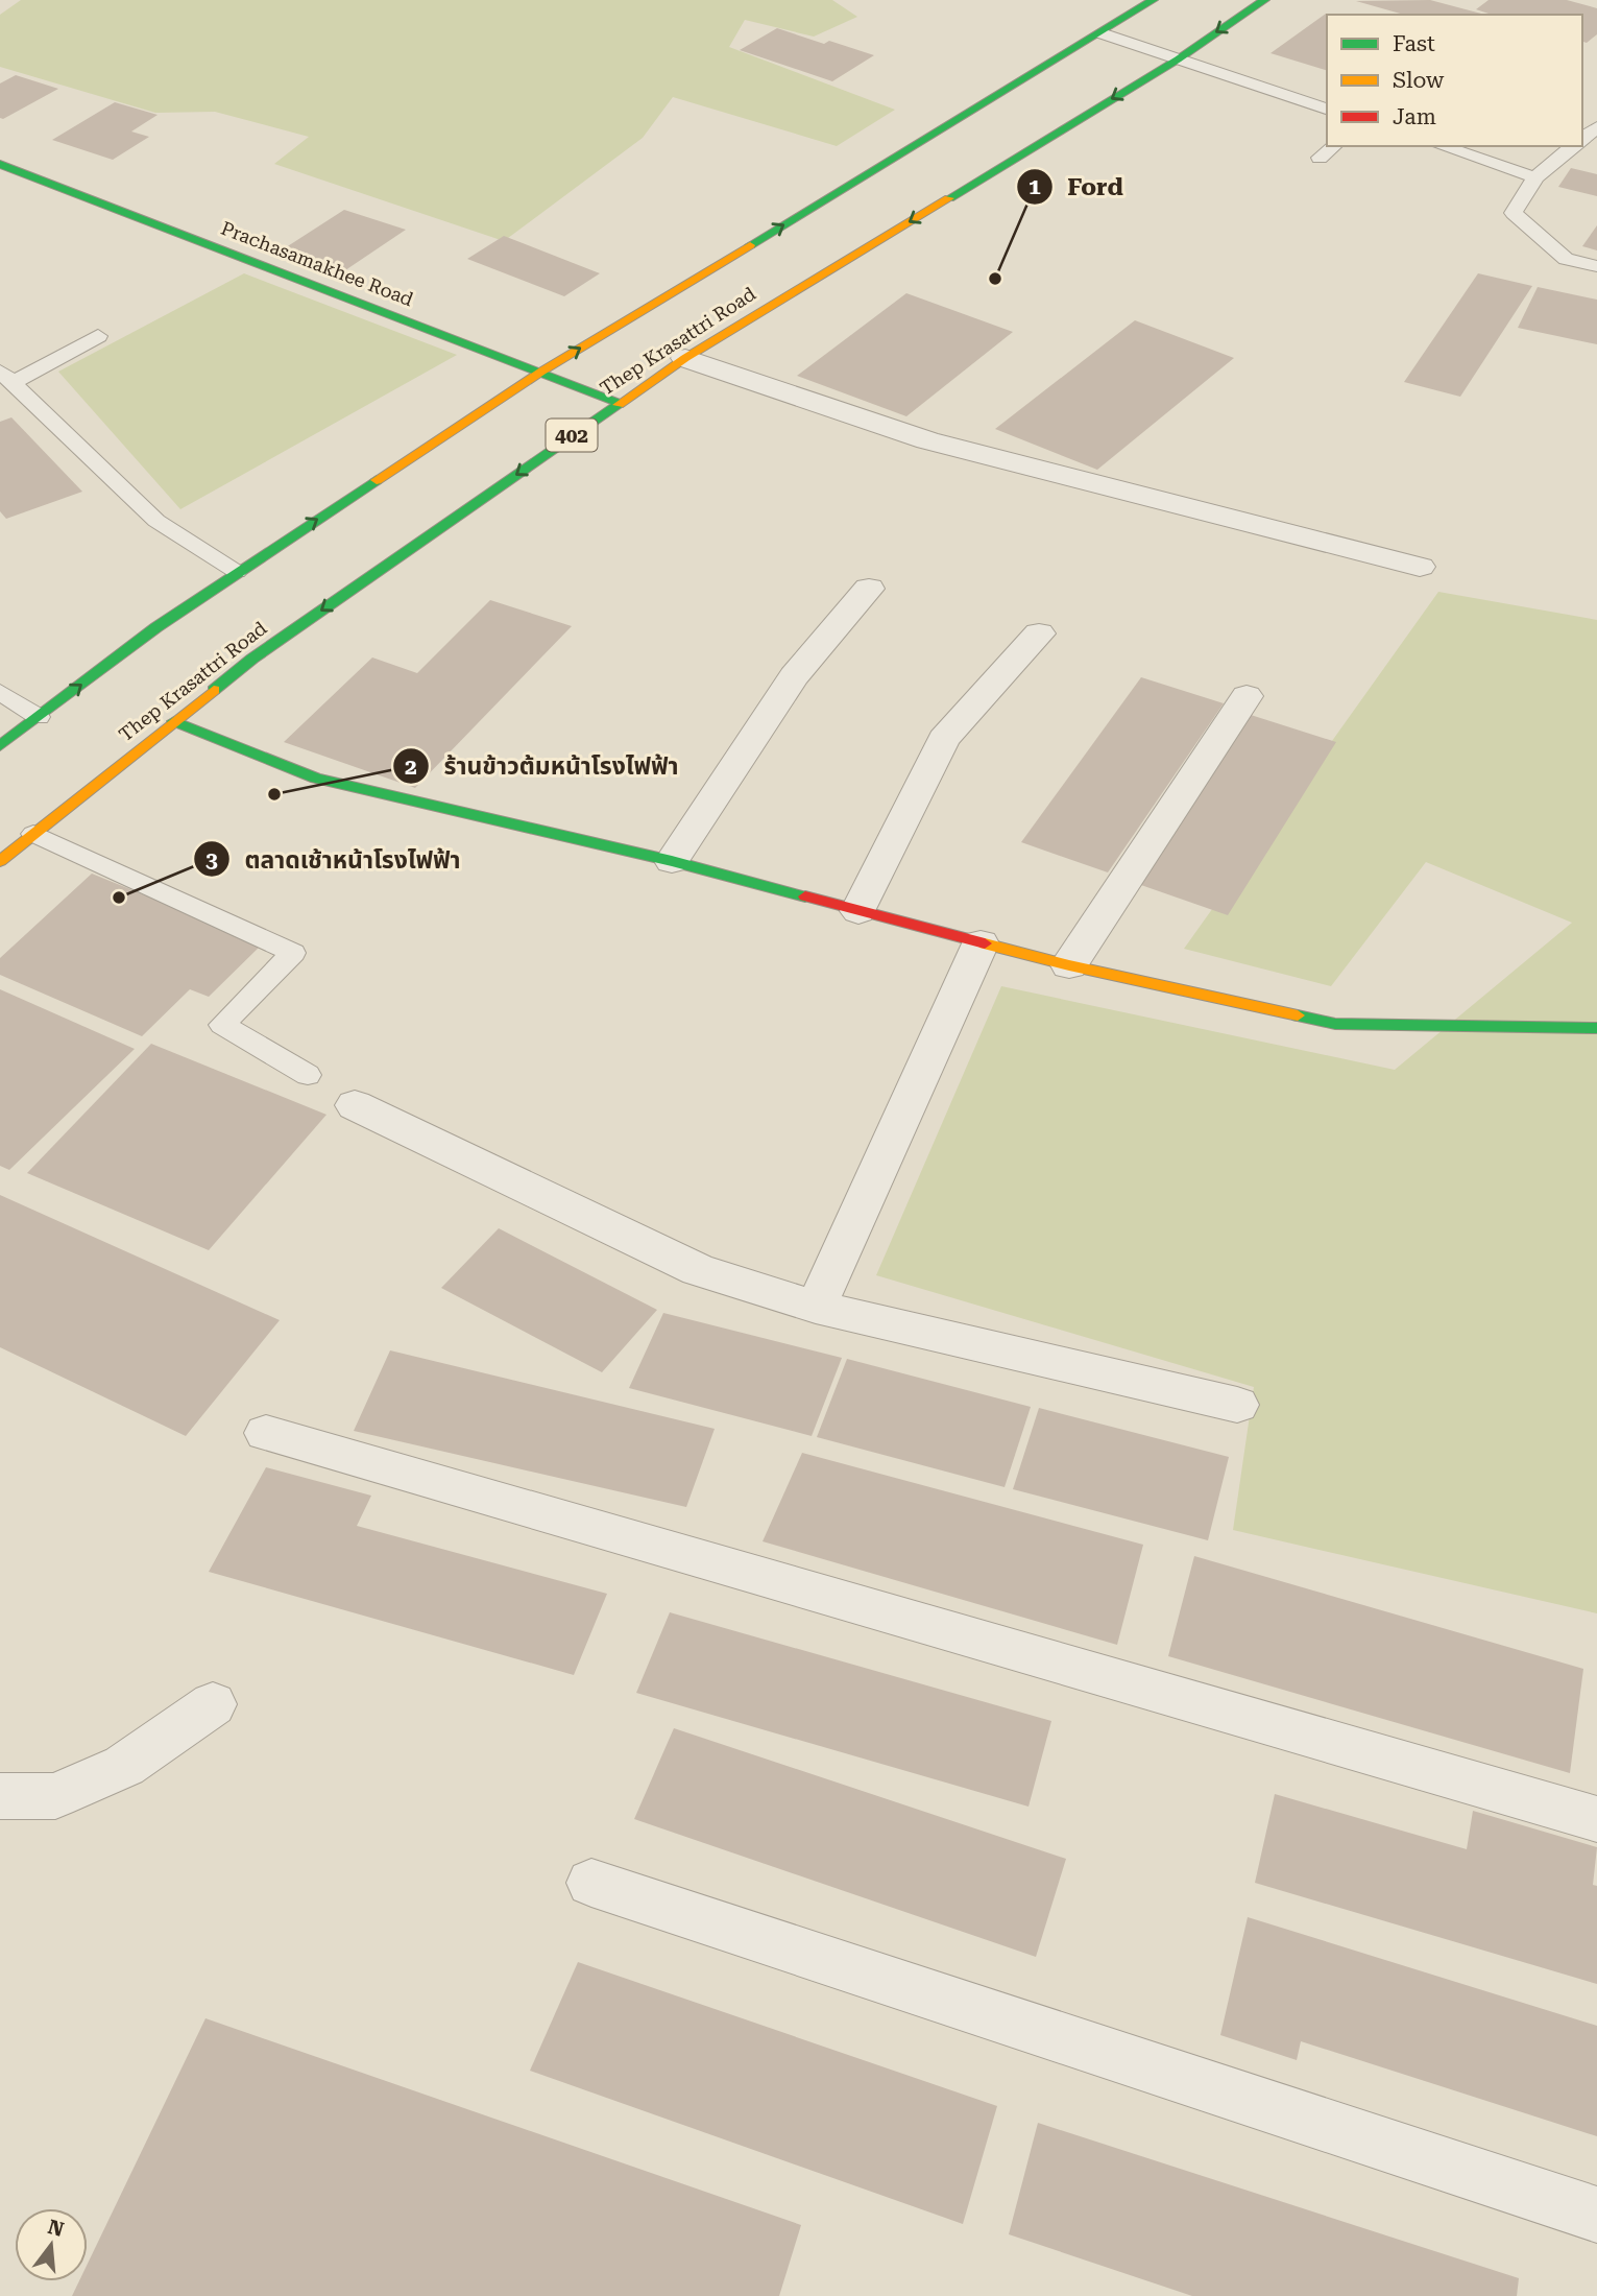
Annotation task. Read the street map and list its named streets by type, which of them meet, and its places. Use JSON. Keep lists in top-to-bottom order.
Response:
{
  "streets": {
    "main road": ["Prachasamakhee Road", "Thep Krasattri Road", "402"]
  },
  "crossings": [
    ["Prachasamakhee Road", "Thep Krasattri Road"]
  ],
  "places": ["Ford", "ร้านข้าวต้มหน้าโรงไฟฟ้า", "ตลาดเช้าหน้าโรงไฟฟ้า"],
  "legend": ["Fast", "Slow", "Jam"],
  "north": "top"
}
